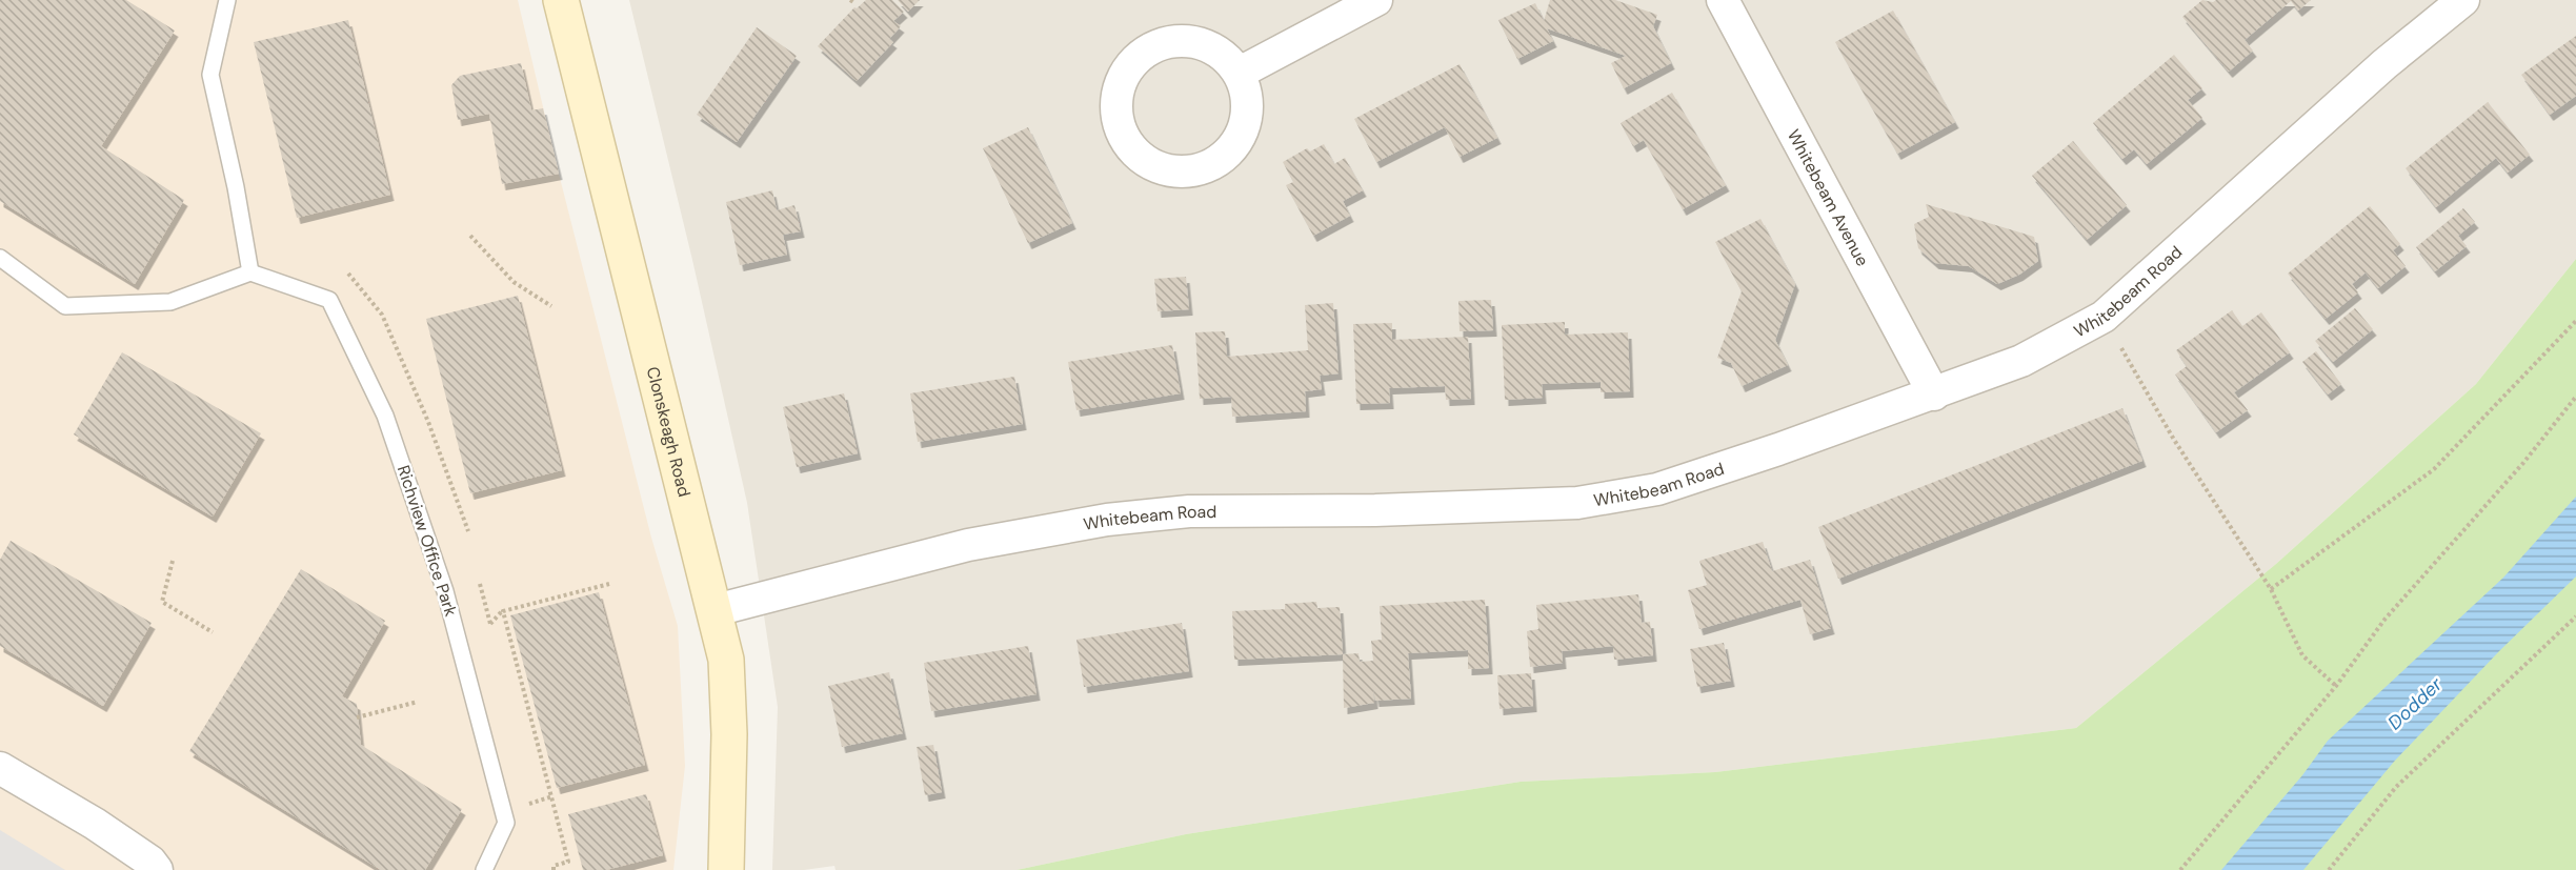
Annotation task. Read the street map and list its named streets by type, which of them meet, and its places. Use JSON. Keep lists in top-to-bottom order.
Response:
{
  "streets": {
    "main road": ["Clonskeagh Road"],
    "street": ["Whitebeam Avenue", "Whitebeam Road"],
    "lane": ["Richview Office Park"]
  },
  "crossings": [
    ["Whitebeam Avenue", "Whitebeam Road"],
    ["Whitebeam Road", "Clonskeagh Road"]
  ],
  "water": ["Dodder"]
}
